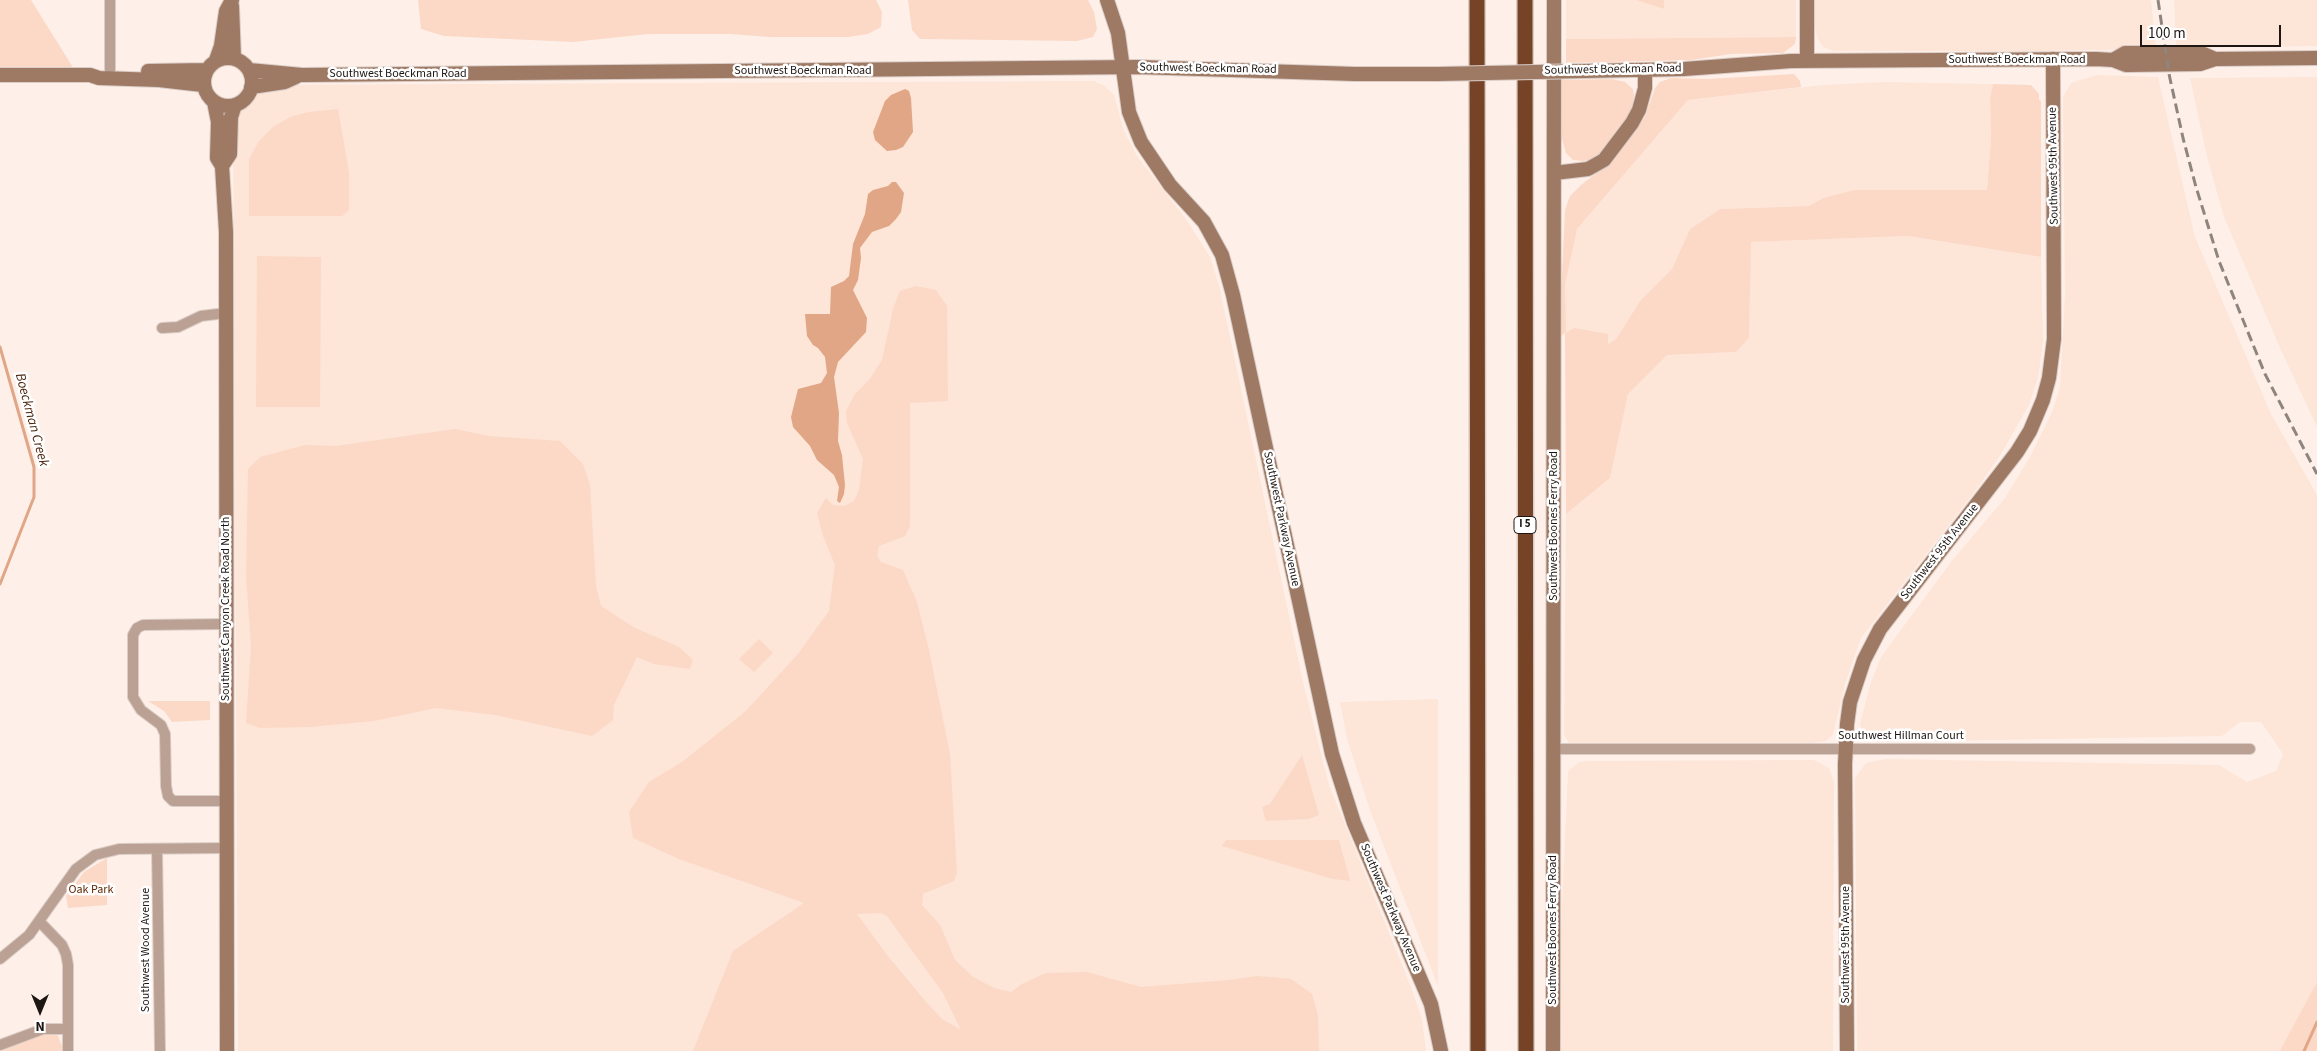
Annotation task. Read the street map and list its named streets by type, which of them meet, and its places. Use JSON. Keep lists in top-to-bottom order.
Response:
{
  "streets": {
    "highway": ["I 5"],
    "main road": [
      "Southwest Boeckman Road",
      "Southwest 95th Avenue",
      "Southwest Parkway Avenue",
      "Southwest Boones Ferry Road",
      "Southwest Canyon Creek Road North"
    ],
    "street": ["Southwest Hillman Court", "Southwest Wood Avenue"]
  },
  "crossings": [
    ["Southwest Boeckman Road", "Southwest 95th Avenue"],
    ["Southwest Boeckman Road", "Southwest Parkway Avenue"],
    ["Southwest Boeckman Road", "Southwest Canyon Creek Road North"],
    ["Southwest 95th Avenue", "Southwest Hillman Court"],
    ["Southwest Boones Ferry Road", "Southwest Hillman Court"]
  ],
  "water": ["Boeckman Creek"],
  "parks": ["Oak Park"],
  "scale_bar": "100 m",
  "north": "bottom"
}
